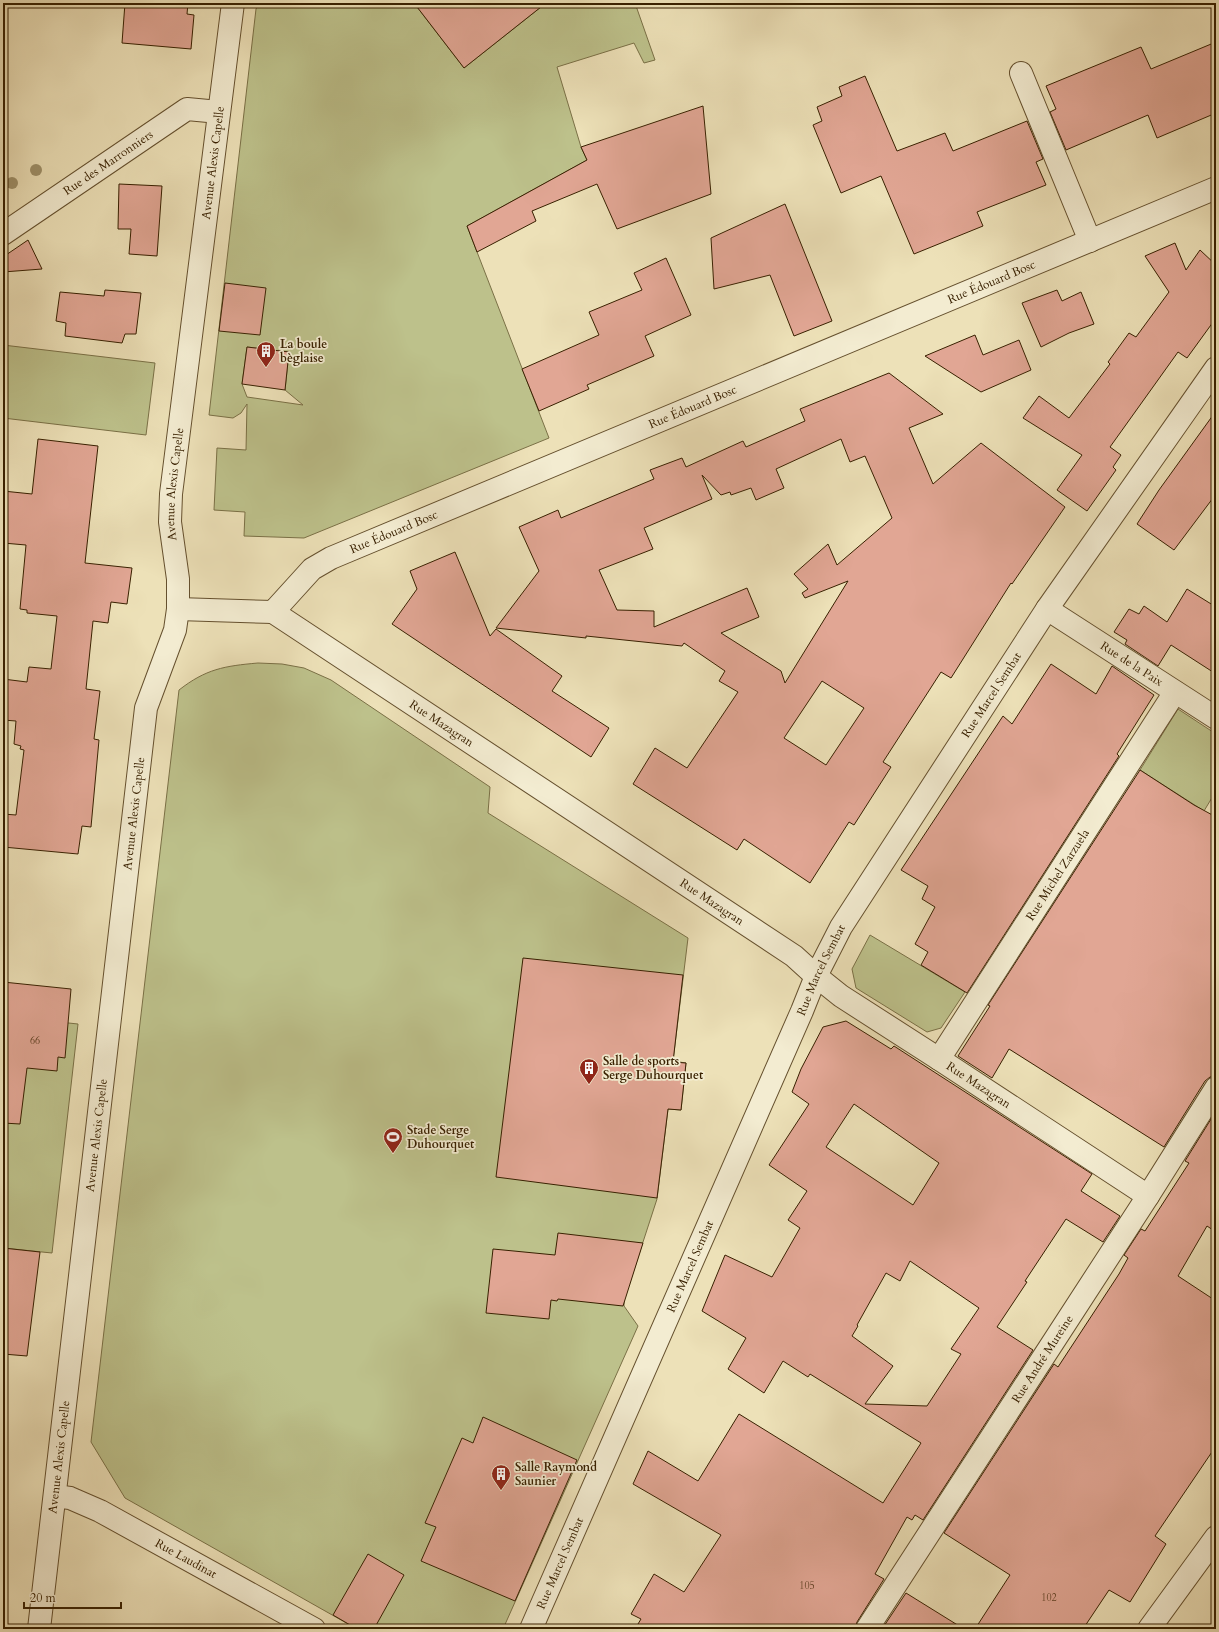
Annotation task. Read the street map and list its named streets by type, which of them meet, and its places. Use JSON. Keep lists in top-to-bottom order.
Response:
{
  "streets": {
    "street": [
      "Rue des Marronniers",
      "Avenue Alexis Capelle",
      "Rue Édouard Bosc",
      "Rue de la Paix",
      "Rue Marcel Sembat",
      "Rue Mazagran",
      "Rue Michel Zarzuela",
      "Rue André Mureine",
      "Rue Laudinat"
    ]
  },
  "crossings": [
    ["Rue des Marronniers", "Avenue Alexis Capelle"],
    ["Avenue Alexis Capelle", "Rue Laudinat"],
    ["Rue Édouard Bosc", "Rue Mazagran"],
    ["Rue de la Paix", "Rue Marcel Sembat"],
    ["Rue de la Paix", "Rue Michel Zarzuela"],
    ["Rue Marcel Sembat", "Rue Mazagran"],
    ["Rue Mazagran", "Rue Michel Zarzuela"],
    ["Rue Mazagran", "Rue André Mureine"]
  ],
  "places": {
    "building": ["La boule bèglaise", "Salle de sports Serge Duhourquet", "Salle Raymond Saunier"],
    "sports": ["Stade Serge Duhourquet"]
  },
  "house_numbers": ["66", "105", "102"],
  "scale_bar": "20 m"
}
